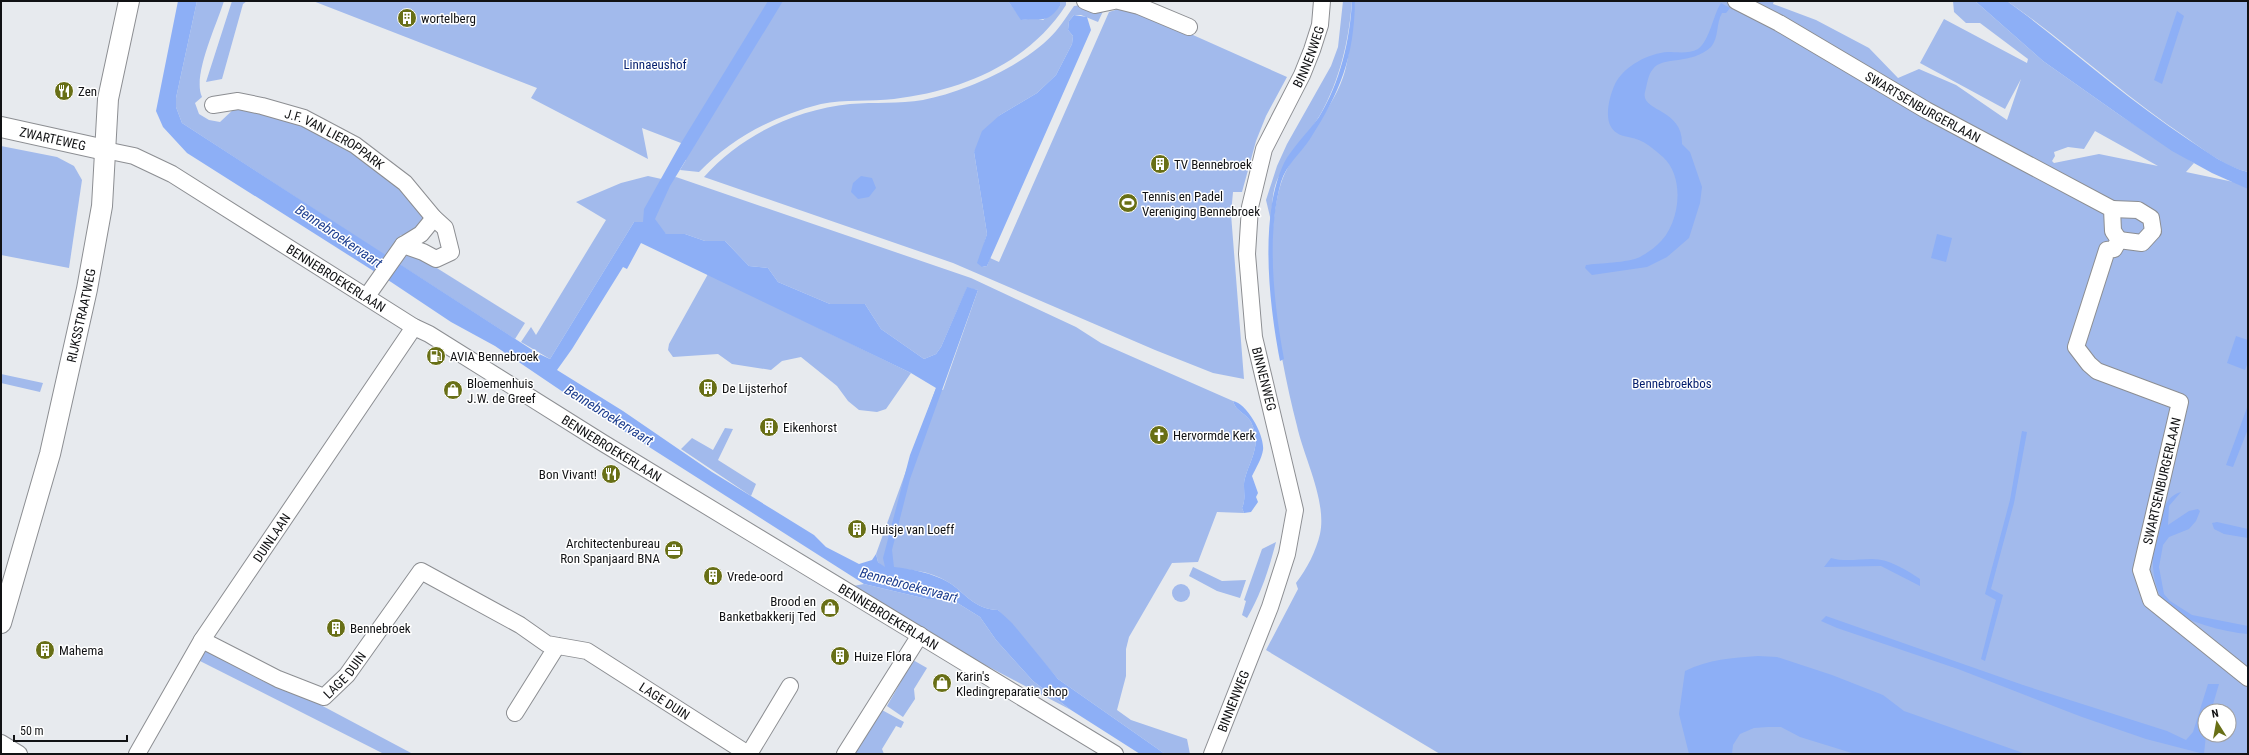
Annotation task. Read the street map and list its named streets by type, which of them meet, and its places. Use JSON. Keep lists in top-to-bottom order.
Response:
{
  "streets": {
    "main road": ["ZWARTEWEG", "RIJKSSTRAATWEG"],
    "street": [
      "BINNENWEG",
      "SWARTSENBURGERLAAN",
      "J.F. VAN LIEROPPARK",
      "BENNEBROEKERLAAN",
      "DUINLAAN",
      "LAGE DUIN"
    ]
  },
  "crossings": [
    ["ZWARTEWEG", "BENNEBROEKERLAAN"],
    ["ZWARTEWEG", "RIJKSSTRAATWEG"],
    ["BENNEBROEKERLAAN", "RIJKSSTRAATWEG"],
    ["BENNEBROEKERLAAN", "DUINLAAN"],
    ["DUINLAAN", "LAGE DUIN"]
  ],
  "water": ["Bennebroekervaart"],
  "parks": ["Linnaeushof", "Bennebroekbos"],
  "places": {
    "building": [
      "wortelberg",
      "TV Bennebroek",
      "De Lijsterhof",
      "Eikenhorst",
      "Huisje van Loeff",
      "Vrede-oord",
      "Bennebroek",
      "Mahema",
      "Huize Flora"
    ],
    "restaurant": ["Zen", "Bon Vivant!"],
    "sports": ["Tennis en Padel Vereniging Bennebroek"],
    "fuel station": ["AVIA Bennebroek"],
    "shop": ["Bloemenhuis J.W. de Greef", "Brood en Banketbakkerij Ted", "Karin's Kledingreparatie shop"],
    "church": ["Hervormde Kerk"],
    "office": ["Architectenbureau Ron Spanjaard BNA"]
  },
  "scale_bar": "50 m",
  "north": "top"
}
